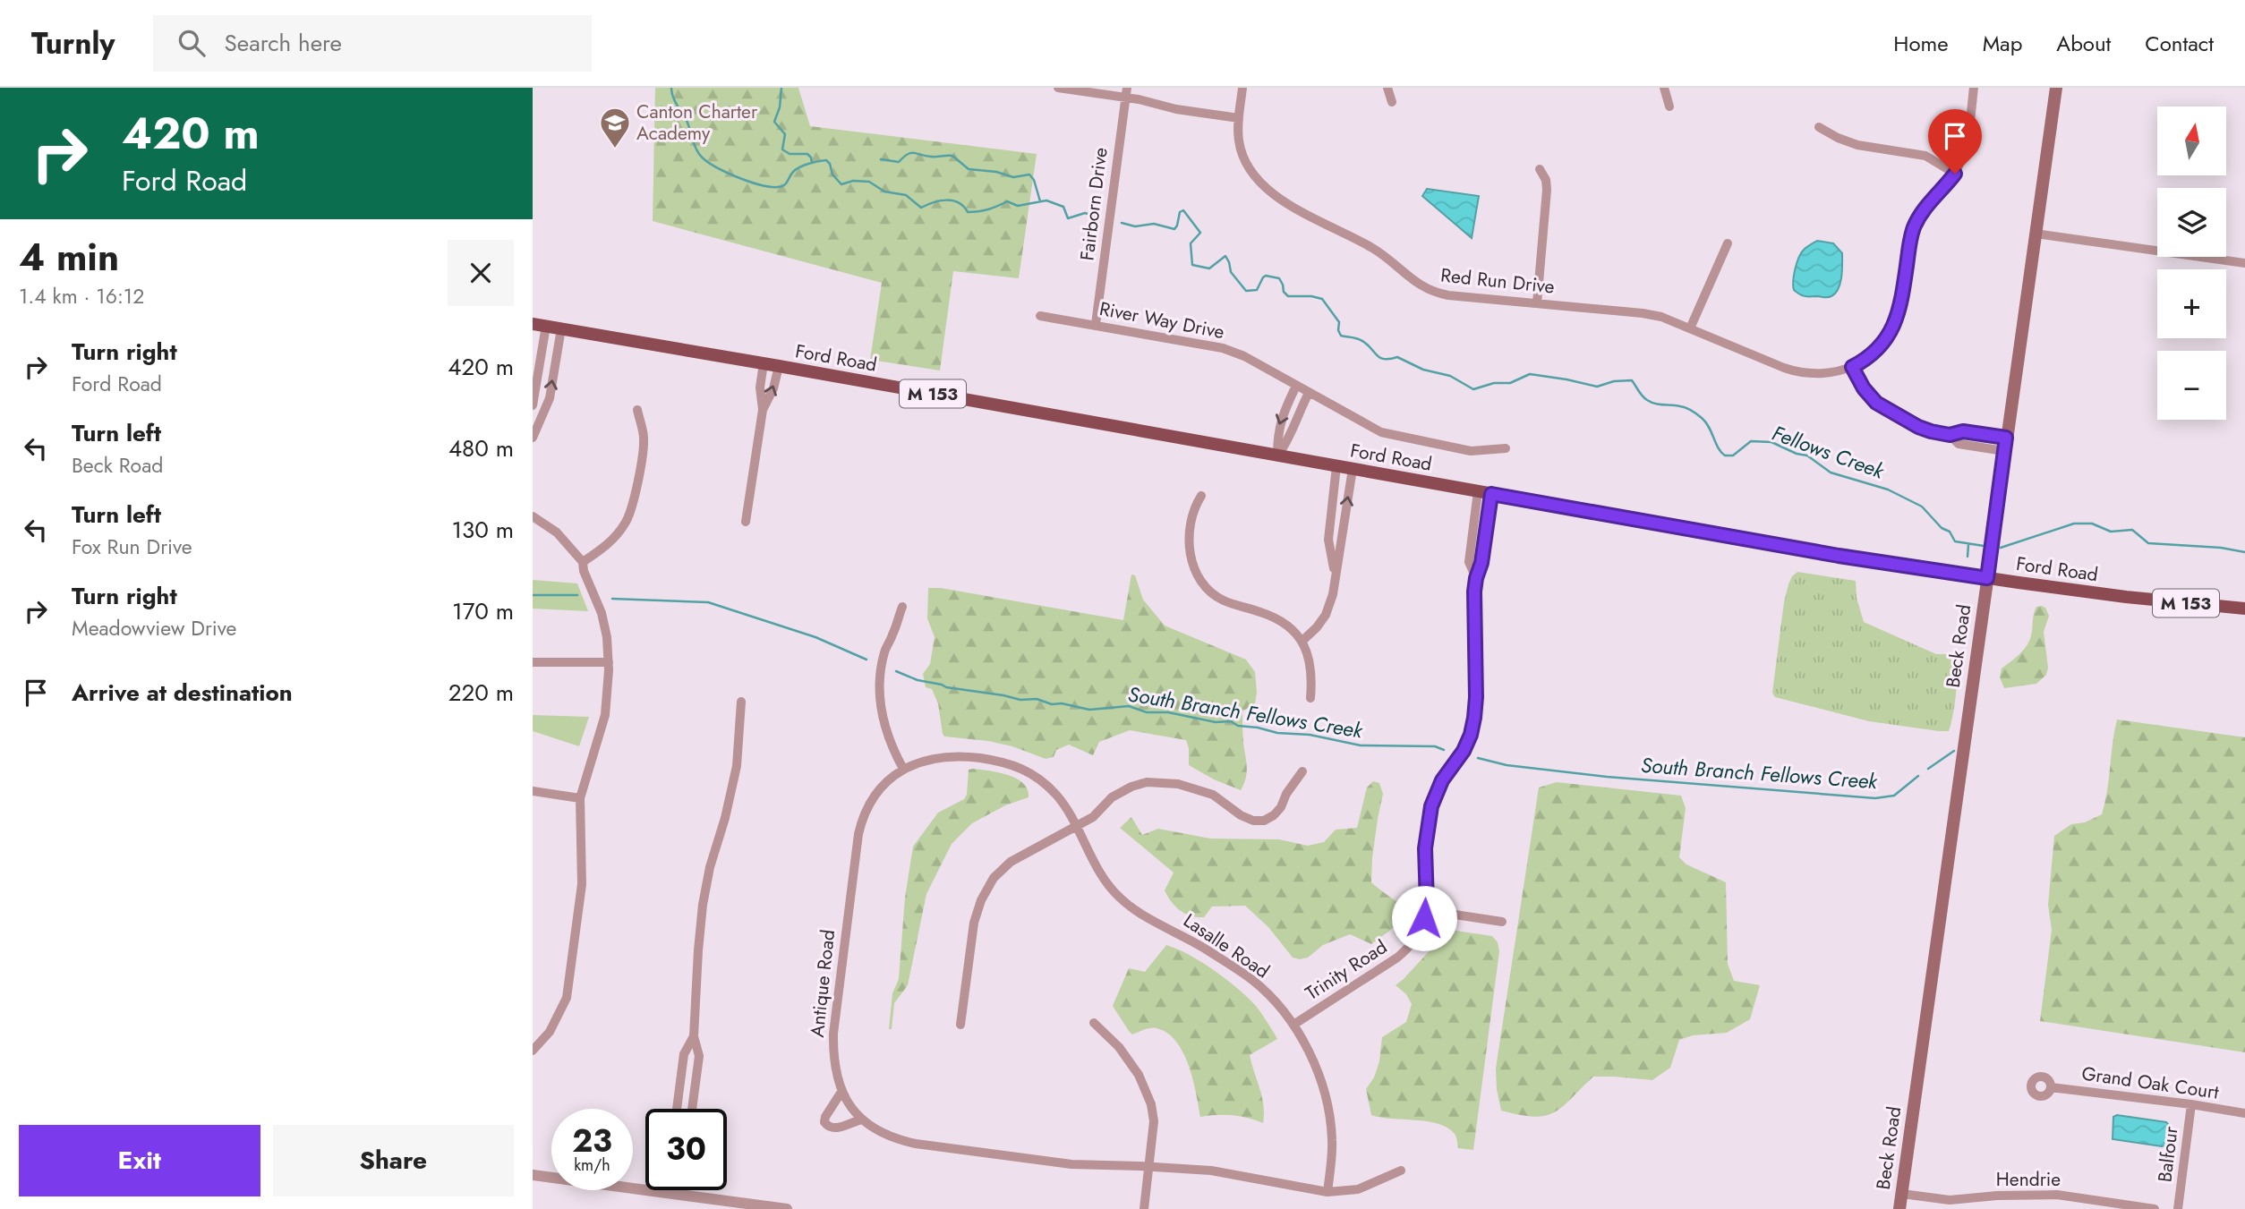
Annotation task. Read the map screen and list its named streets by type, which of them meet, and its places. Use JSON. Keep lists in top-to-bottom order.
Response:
{
  "streets": {
    "main road": ["Ford Road", "M 153", "Beck Road"],
    "street": [
      "Fairborn Drive",
      "Red Run Drive",
      "River Way Drive",
      "Lasalle Road",
      "Trinity Road",
      "Antique Road",
      "Grand Oak Court",
      "Balfour",
      "Hendrie"
    ]
  },
  "crossings": [
    ["Fairborn Drive", "River Way Drive"],
    ["Ford Road", "Beck Road"],
    ["Ford Road", "Trinity Road"],
    ["Beck Road", "Hendrie"],
    ["Lasalle Road", "Trinity Road"],
    ["Lasalle Road", "Antique Road"],
    ["Grand Oak Court", "Balfour"]
  ],
  "water": ["Fellows Creek", "South Branch Fellows Creek"],
  "places": {
    "school or university": ["Canton Charter Academy"]
  },
  "north": "top",
  "page": {
    "header": "Turnly",
    "search": "Search here",
    "nav": [
      "Home",
      "Map",
      "About",
      "Contact"
    ],
    "turn": ["420 m", "Ford Road"],
    "map_buttons": ["+", "−"],
    "heading": ["4 min", "1.4 km · 16:12"],
    "list": [
      {
        "name": "Turn right",
        "note": "Ford Road",
        "value": "420 m"
      },
      {
        "name": "Turn left",
        "note": "Beck Road",
        "value": "480 m"
      },
      {
        "name": "Turn left",
        "note": "Fox Run Drive",
        "value": "130 m"
      },
      {
        "name": "Turn right",
        "note": "Meadowview Drive",
        "value": "170 m"
      },
      {
        "name": "Arrive at destination",
        "value": "220 m"
      }
    ],
    "speed": "23 km/h",
    "limit": "30",
    "buttons": ["Exit", "Share"]
  }
}
